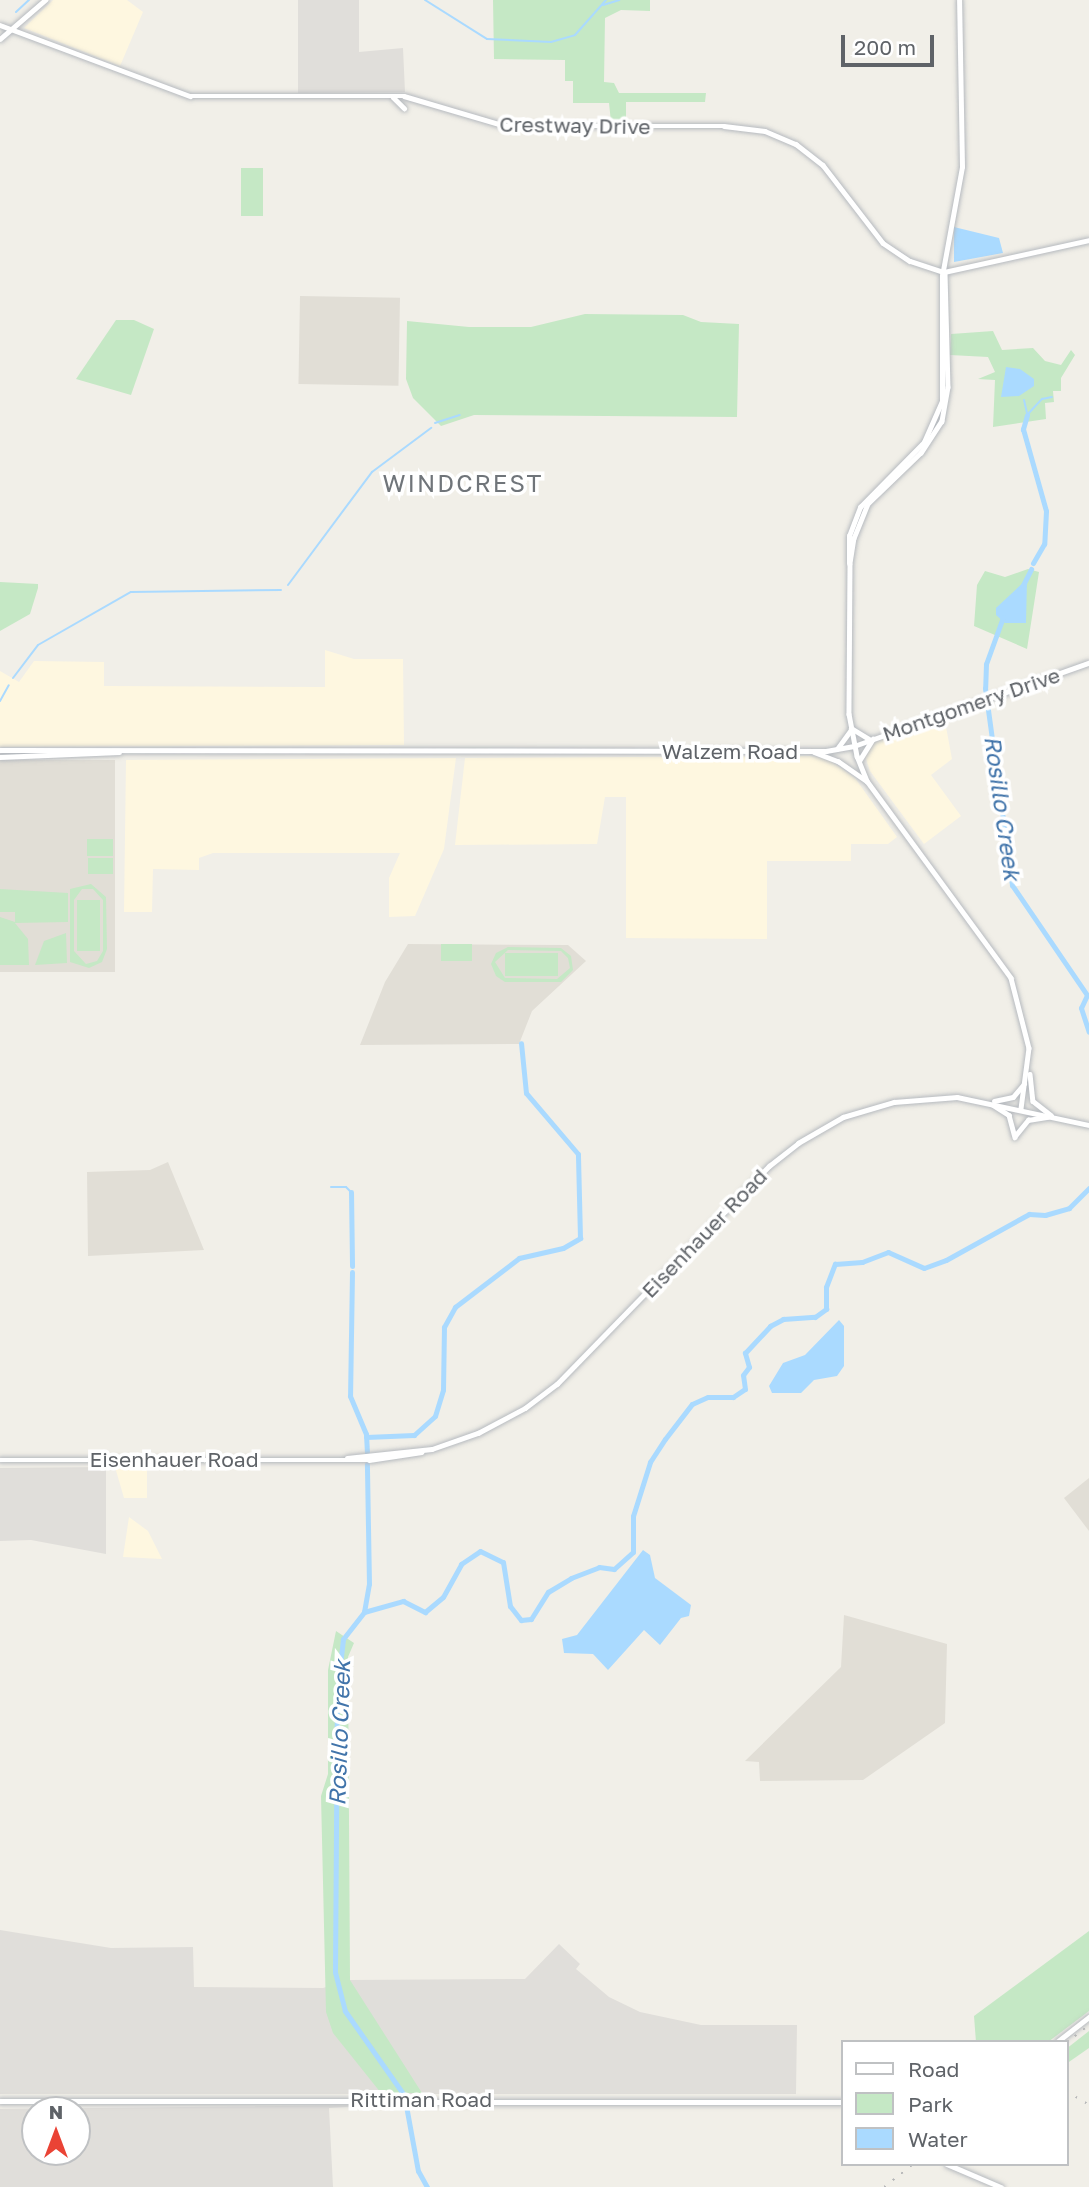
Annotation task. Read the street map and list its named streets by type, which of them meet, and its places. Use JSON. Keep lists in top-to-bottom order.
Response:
{
  "streets": {
    "main road": [
      "Crestway Drive",
      "Montgomery Drive",
      "Walzem Road",
      "Eisenhauer Road",
      "Rittiman Road"
    ]
  },
  "crossings": [
    ["Montgomery Drive", "Walzem Road"]
  ],
  "districts": ["WINDCREST"],
  "water": ["Rosillo Creek"],
  "legend": ["Road", "Park", "Water"],
  "scale_bar": "200 m",
  "north": "top"
}
